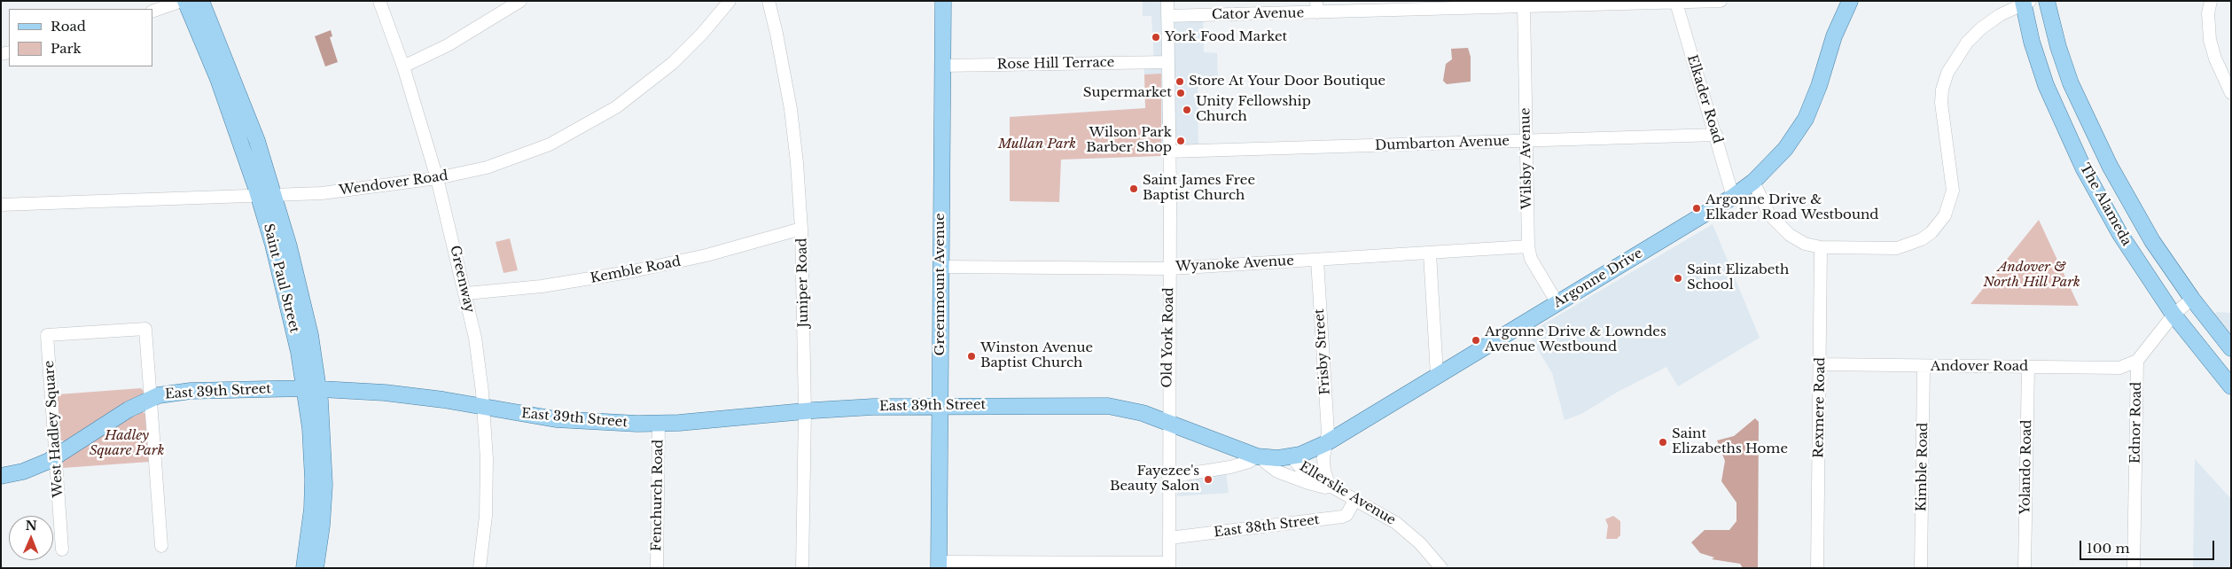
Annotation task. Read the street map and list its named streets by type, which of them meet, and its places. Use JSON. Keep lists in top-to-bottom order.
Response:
{
  "streets": {
    "main road": [
      "The Alameda",
      "Saint Paul Street",
      "Argonne Drive",
      "Greenmount Avenue",
      "East 39th Street"
    ],
    "street": [
      "Cator Avenue",
      "Rose Hill Terrace",
      "Elkader Road",
      "Dumbarton Avenue",
      "Wilsby Avenue",
      "Wendover Road",
      "Wyanoke Avenue",
      "Kemble Road",
      "Greenway",
      "Juniper Road",
      "Old York Road",
      "Frisby Street",
      "Andover Road",
      "Rexmere Road",
      "Ednor Road",
      "West Hadley Square",
      "Kimble Road",
      "Yolando Road",
      "Ellerslie Avenue",
      "Fenchurch Road",
      "East 38th Street"
    ]
  },
  "crossings": [
    ["Cator Avenue", "Elkader Road"],
    ["Cator Avenue", "Wilsby Avenue"],
    ["Cator Avenue", "Old York Road"],
    ["Rose Hill Terrace", "Greenmount Avenue"],
    ["Rose Hill Terrace", "Old York Road"],
    ["Elkader Road", "Dumbarton Avenue"],
    ["Elkader Road", "Argonne Drive"],
    ["Dumbarton Avenue", "Wilsby Avenue"],
    ["Dumbarton Avenue", "Old York Road"],
    ["Wilsby Avenue", "Wyanoke Avenue"],
    ["Wilsby Avenue", "Argonne Drive"],
    ["Wendover Road", "Saint Paul Street"],
    ["Wendover Road", "Greenway"],
    ["Wyanoke Avenue", "Greenmount Avenue"],
    ["Wyanoke Avenue", "Old York Road"],
    ["Wyanoke Avenue", "Frisby Street"],
    ["Kemble Road", "Greenway"],
    ["Kemble Road", "Juniper Road"],
    ["Saint Paul Street", "East 39th Street"],
    ["Argonne Drive", "Frisby Street"],
    ["Argonne Drive", "Ellerslie Avenue"],
    ["Greenway", "East 39th Street"],
    ["Juniper Road", "East 39th Street"],
    ["Greenmount Avenue", "East 39th Street"],
    ["Old York Road", "East 39th Street"],
    ["Old York Road", "East 38th Street"],
    ["Frisby Street", "Ellerslie Avenue"],
    ["Andover Road", "Rexmere Road"],
    ["Andover Road", "Ednor Road"],
    ["Andover Road", "Kimble Road"],
    ["Andover Road", "Yolando Road"],
    ["East 39th Street", "West Hadley Square"],
    ["East 39th Street", "Fenchurch Road"],
    ["Ellerslie Avenue", "East 38th Street"]
  ],
  "parks": ["Mullan Park", "Andover & North Hill Park", "Hadley Square Park"],
  "places": [
    "York Food Market",
    "Store At Your Door Boutique",
    "Supermarket",
    "Unity Fellowship Church",
    "Wilson Park Barber Shop",
    "Saint James Free Baptist Church",
    "Argonne Drive & Elkader Road Westbound",
    "Saint Elizabeth School",
    "Argonne Drive & Lowndes Avenue Westbound",
    "Winston Avenue Baptist Church",
    "Saint Elizabeths Home",
    "Fayezee's Beauty Salon"
  ],
  "legend": ["Road", "Park"],
  "scale_bar": "100 m",
  "north": "top"
}
